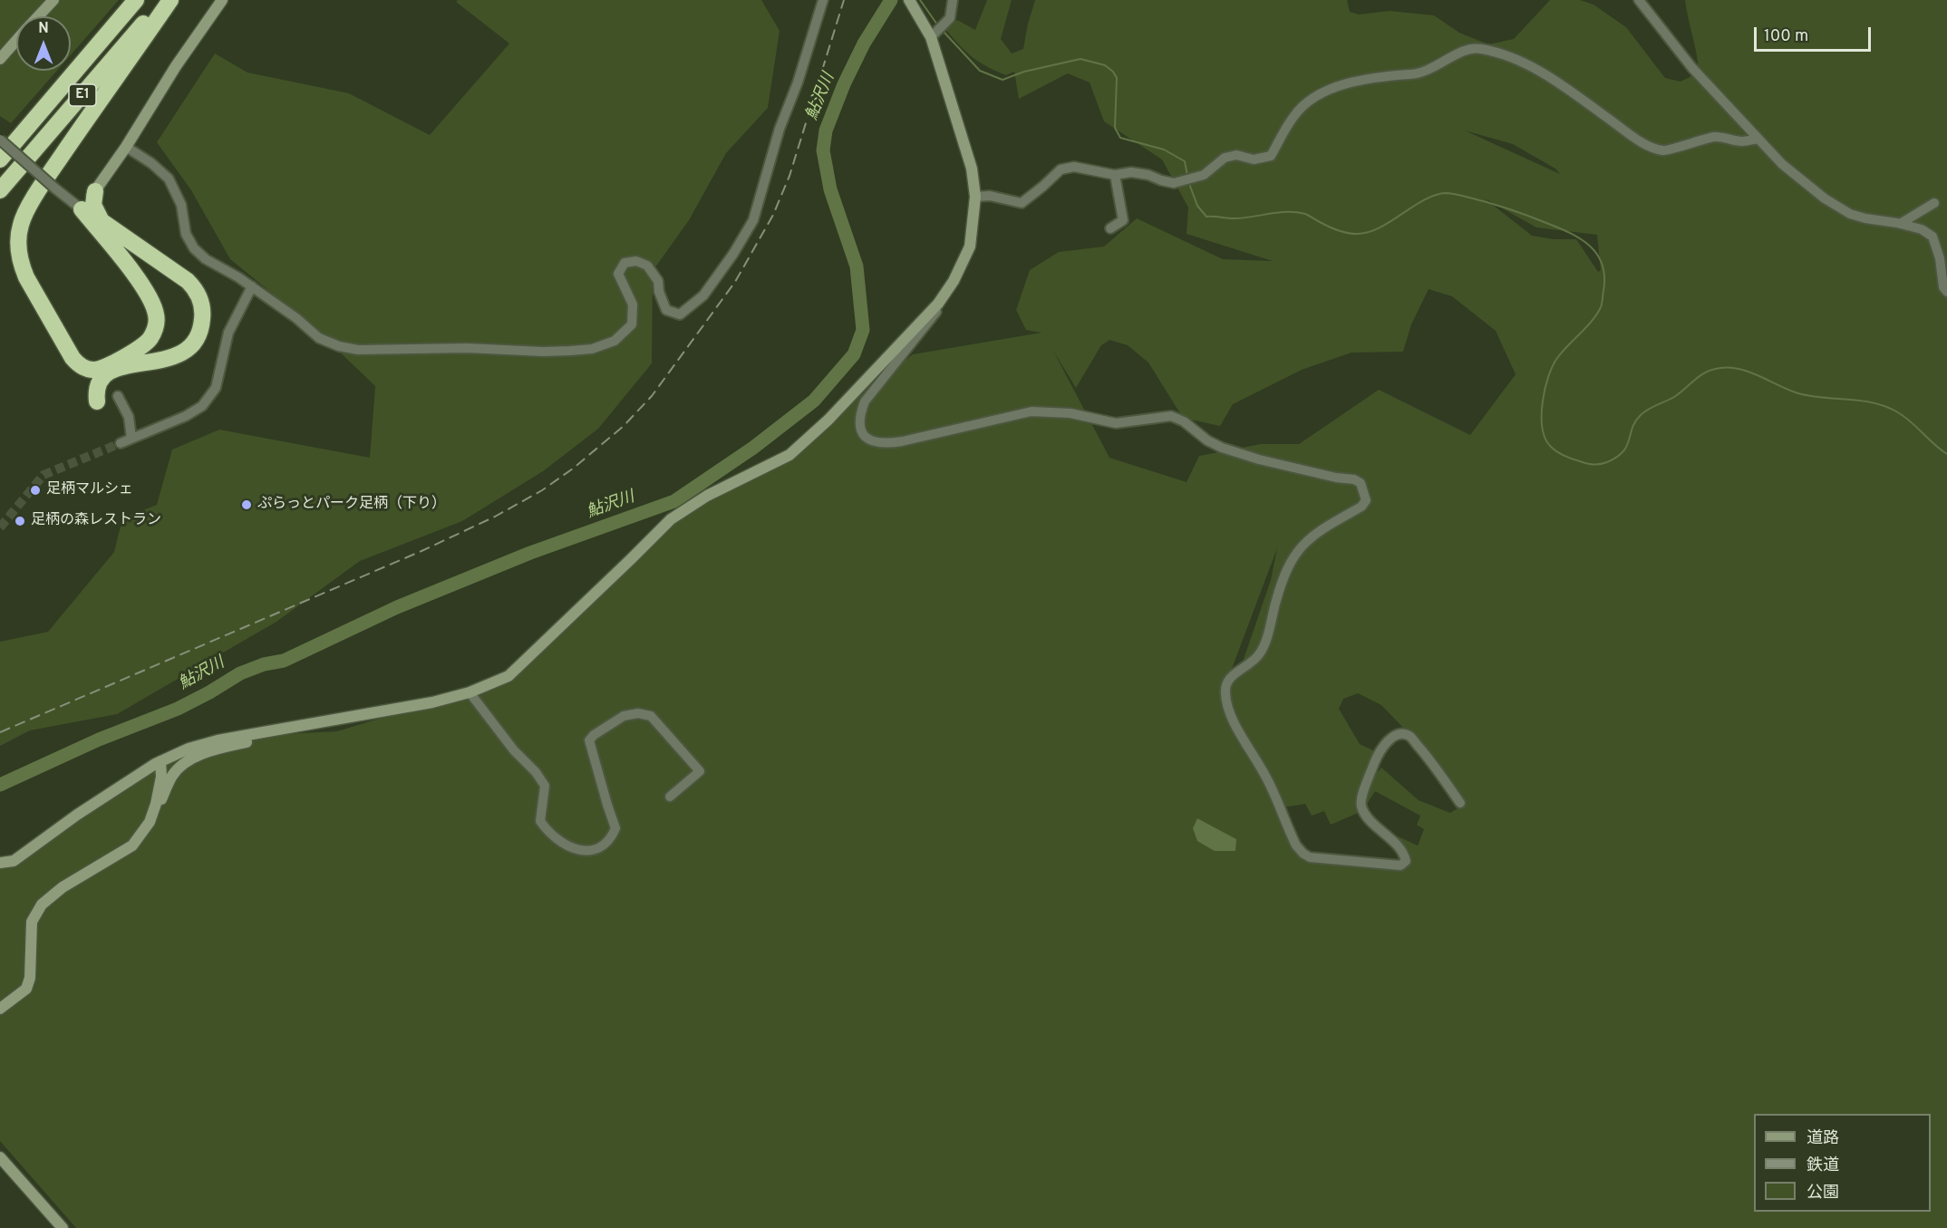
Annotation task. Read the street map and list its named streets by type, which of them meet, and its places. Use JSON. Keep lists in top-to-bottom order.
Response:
{
  "streets": {
    "highway": ["E1"]
  },
  "water": ["鮎沢川"],
  "places": ["足柄マルシェ", "ぷらっとパーク足柄（下り）", "足柄の森レストラン"],
  "legend": ["道路", "鉄道", "公園"],
  "scale_bar": "100 m",
  "north": "top"
}
